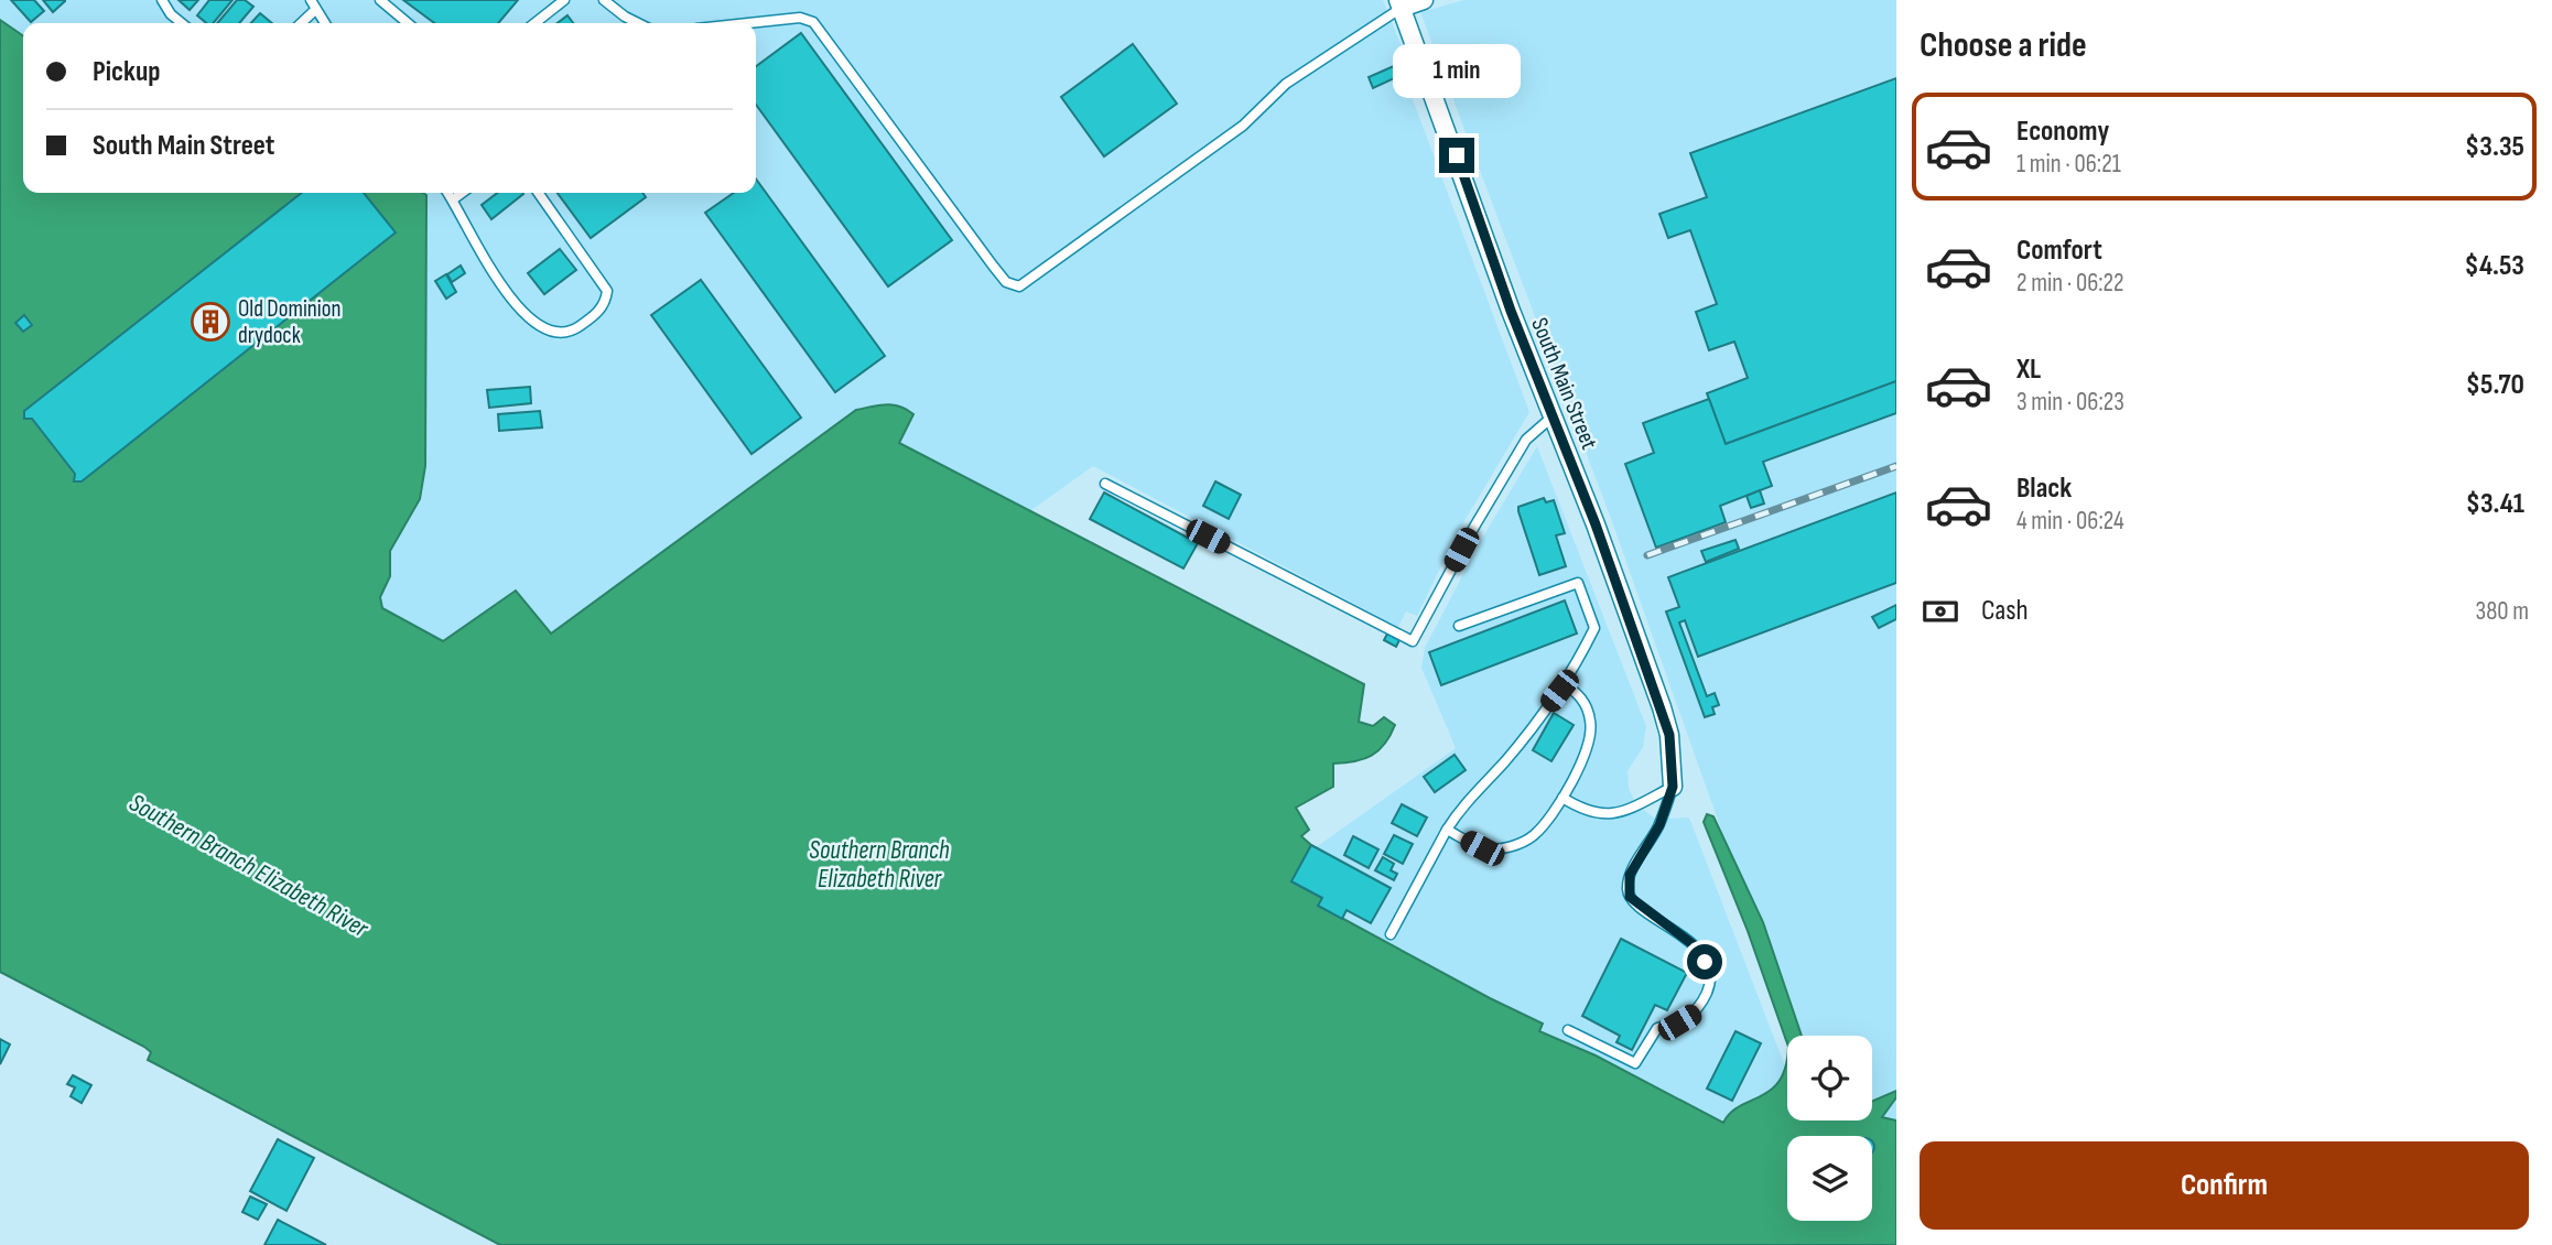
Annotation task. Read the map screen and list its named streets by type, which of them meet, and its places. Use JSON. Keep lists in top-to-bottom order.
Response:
{
  "streets": {
    "street": ["South Main Street"]
  },
  "water": ["Southern Branch Elizabeth River"],
  "places": {
    "building": ["Old Dominion drydock"]
  },
  "page": {
    "heading": "Choose a ride",
    "banner": ["Pickup", "South Main Street"],
    "bubble": "1 min",
    "list": [
      {
        "name": "Economy",
        "note": "1 min · 06:21",
        "value": "$3.35"
      },
      {
        "name": "Comfort",
        "note": "2 min · 06:22",
        "value": "$4.53"
      },
      {
        "name": "XL",
        "note": "3 min · 06:23",
        "value": "$5.70"
      },
      {
        "name": "Black",
        "note": "4 min · 06:24",
        "value": "$3.41"
      }
    ],
    "pay": ["Cash", "380 m"],
    "buttons": "Confirm"
  }
}
